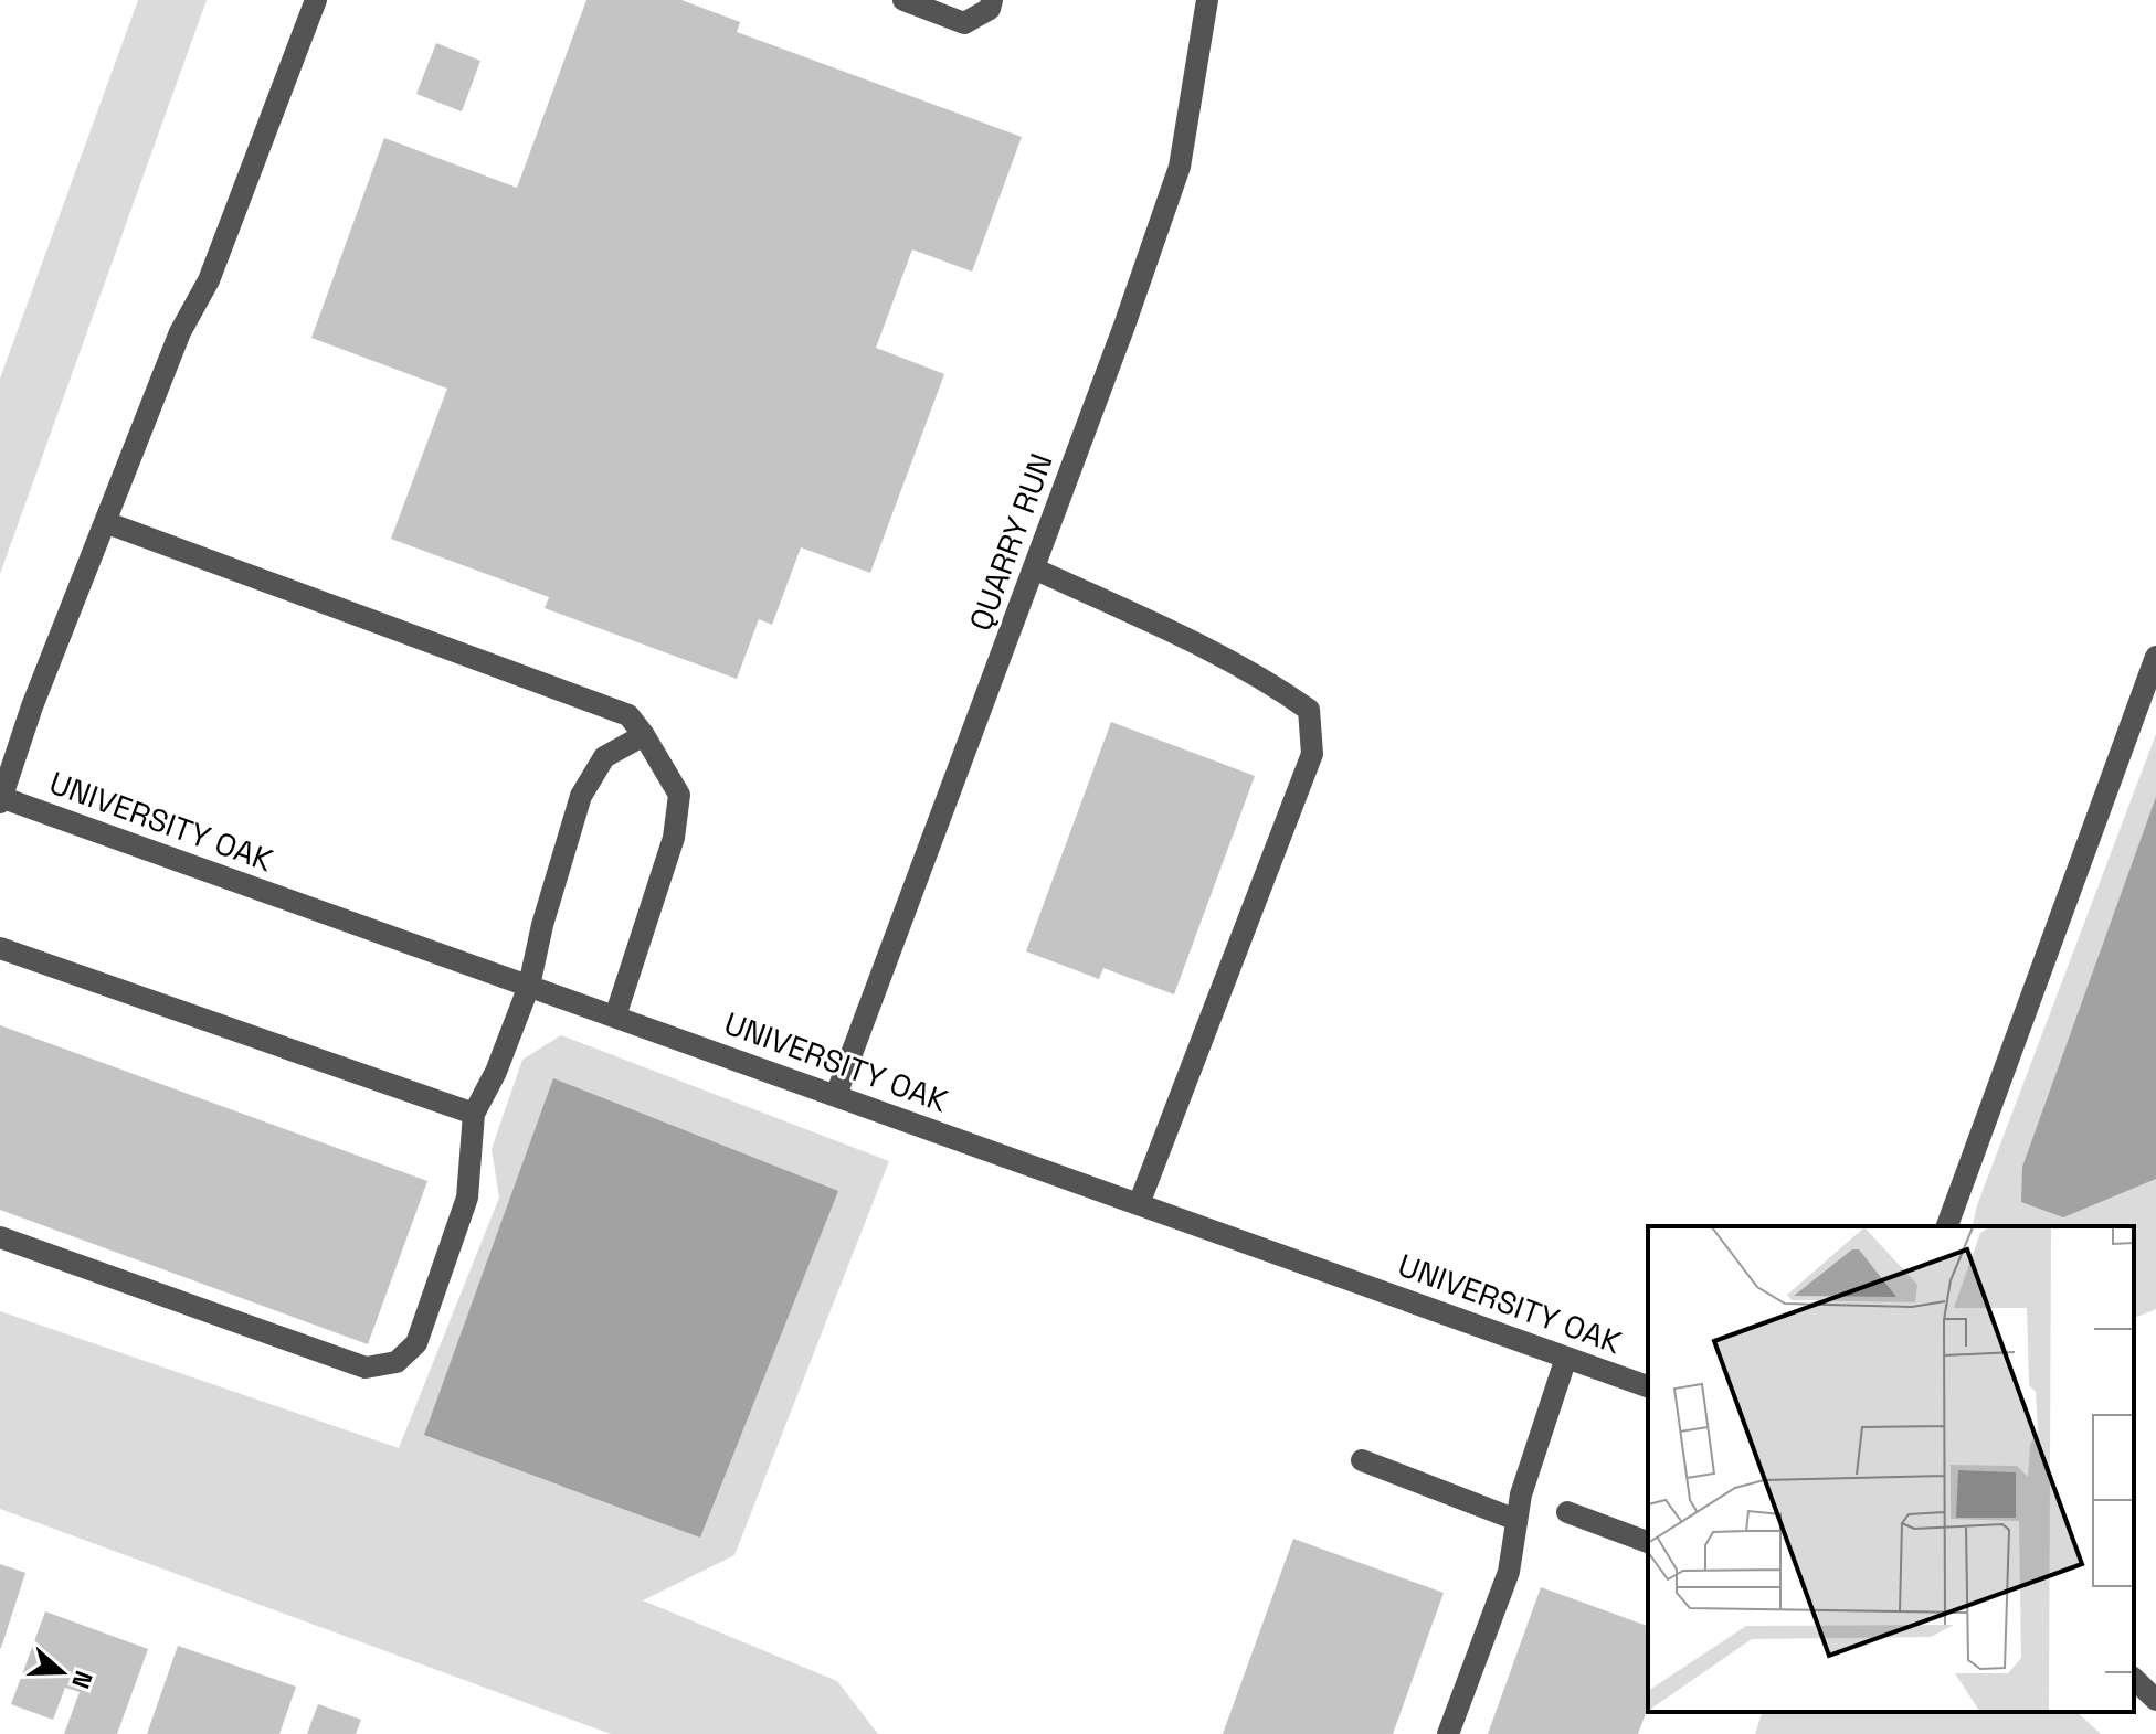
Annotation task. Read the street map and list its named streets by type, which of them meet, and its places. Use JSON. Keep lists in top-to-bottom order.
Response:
{
  "streets": {
    "street": ["QUARRY RUN", "UNIVERSITY OAK"]
  },
  "crossings": [
    ["QUARRY RUN", "UNIVERSITY OAK"]
  ],
  "north": "right"
}
